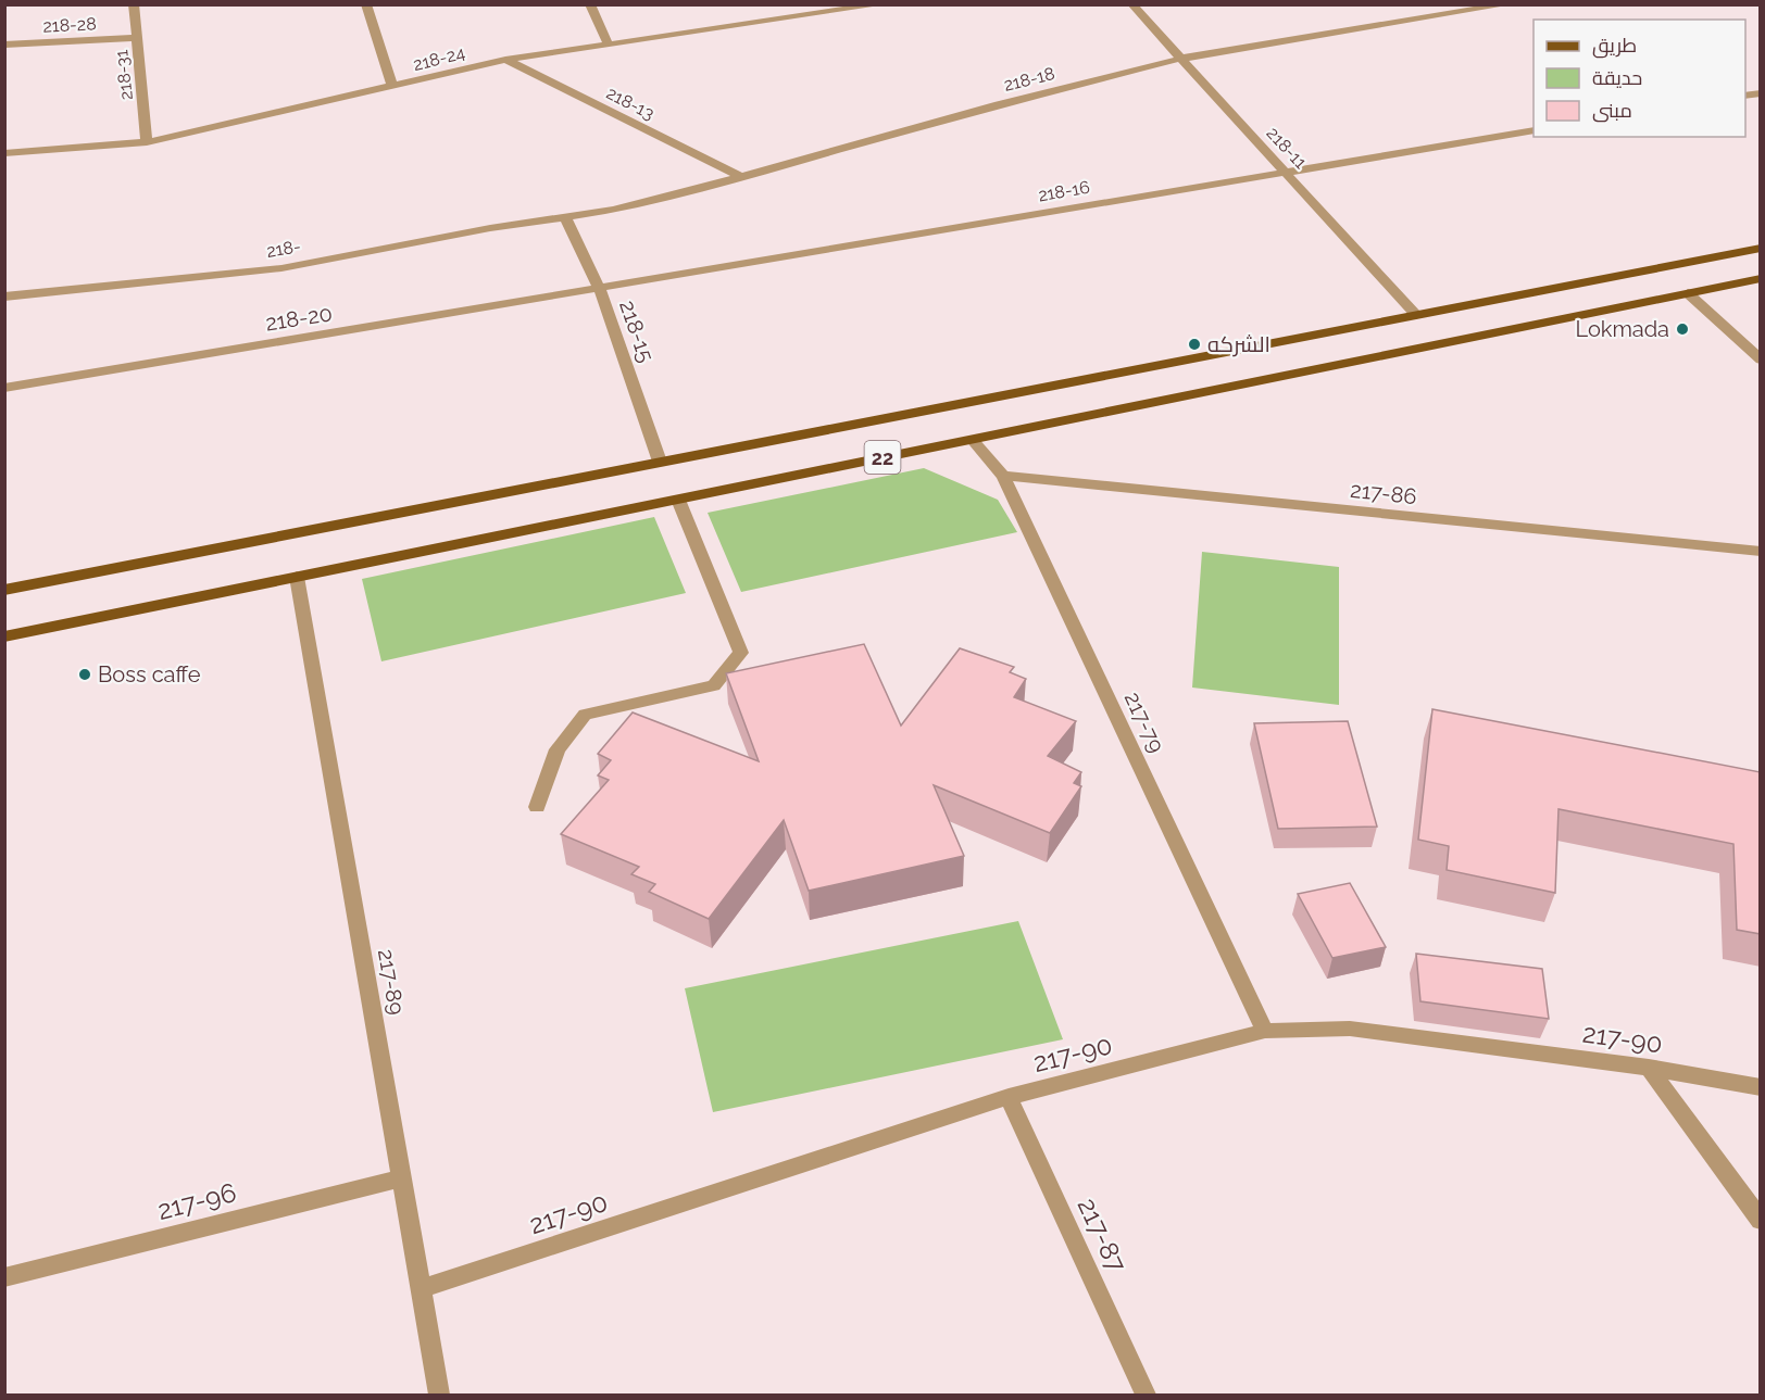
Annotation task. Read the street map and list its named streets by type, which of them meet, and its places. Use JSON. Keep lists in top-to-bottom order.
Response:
{
  "streets": {
    "main road": ["22"],
    "street": [
      "218-28",
      "218-24",
      "218-31",
      "218-18",
      "218-13",
      "218-11",
      "218-16",
      "218-",
      "218-20",
      "218-15",
      "217-86",
      "217-79",
      "217-89",
      "217-90",
      "217-96",
      "217-87"
    ]
  },
  "crossings": [
    ["218-28", "218-31"],
    ["218-24", "218-31"],
    ["218-24", "218-13"],
    ["218-18", "218-13"],
    ["218-18", "218-11"],
    ["218-18", "218-"],
    ["218-18", "218-15"],
    ["218-11", "218-16"],
    ["218-11", "22"],
    ["218-16", "218-20"],
    ["218-16", "218-15"],
    ["218-", "218-15"],
    ["218-20", "218-15"],
    ["218-15", "22"],
    ["22", "217-79"],
    ["22", "217-89"],
    ["217-86", "217-79"],
    ["217-79", "217-90"],
    ["217-89", "217-90"],
    ["217-89", "217-96"],
    ["217-90", "217-87"]
  ],
  "places": ["Lokmada", "الشركه", "Boss caffe"],
  "legend": ["طريق", "حديقة", "مبنى"]
}
